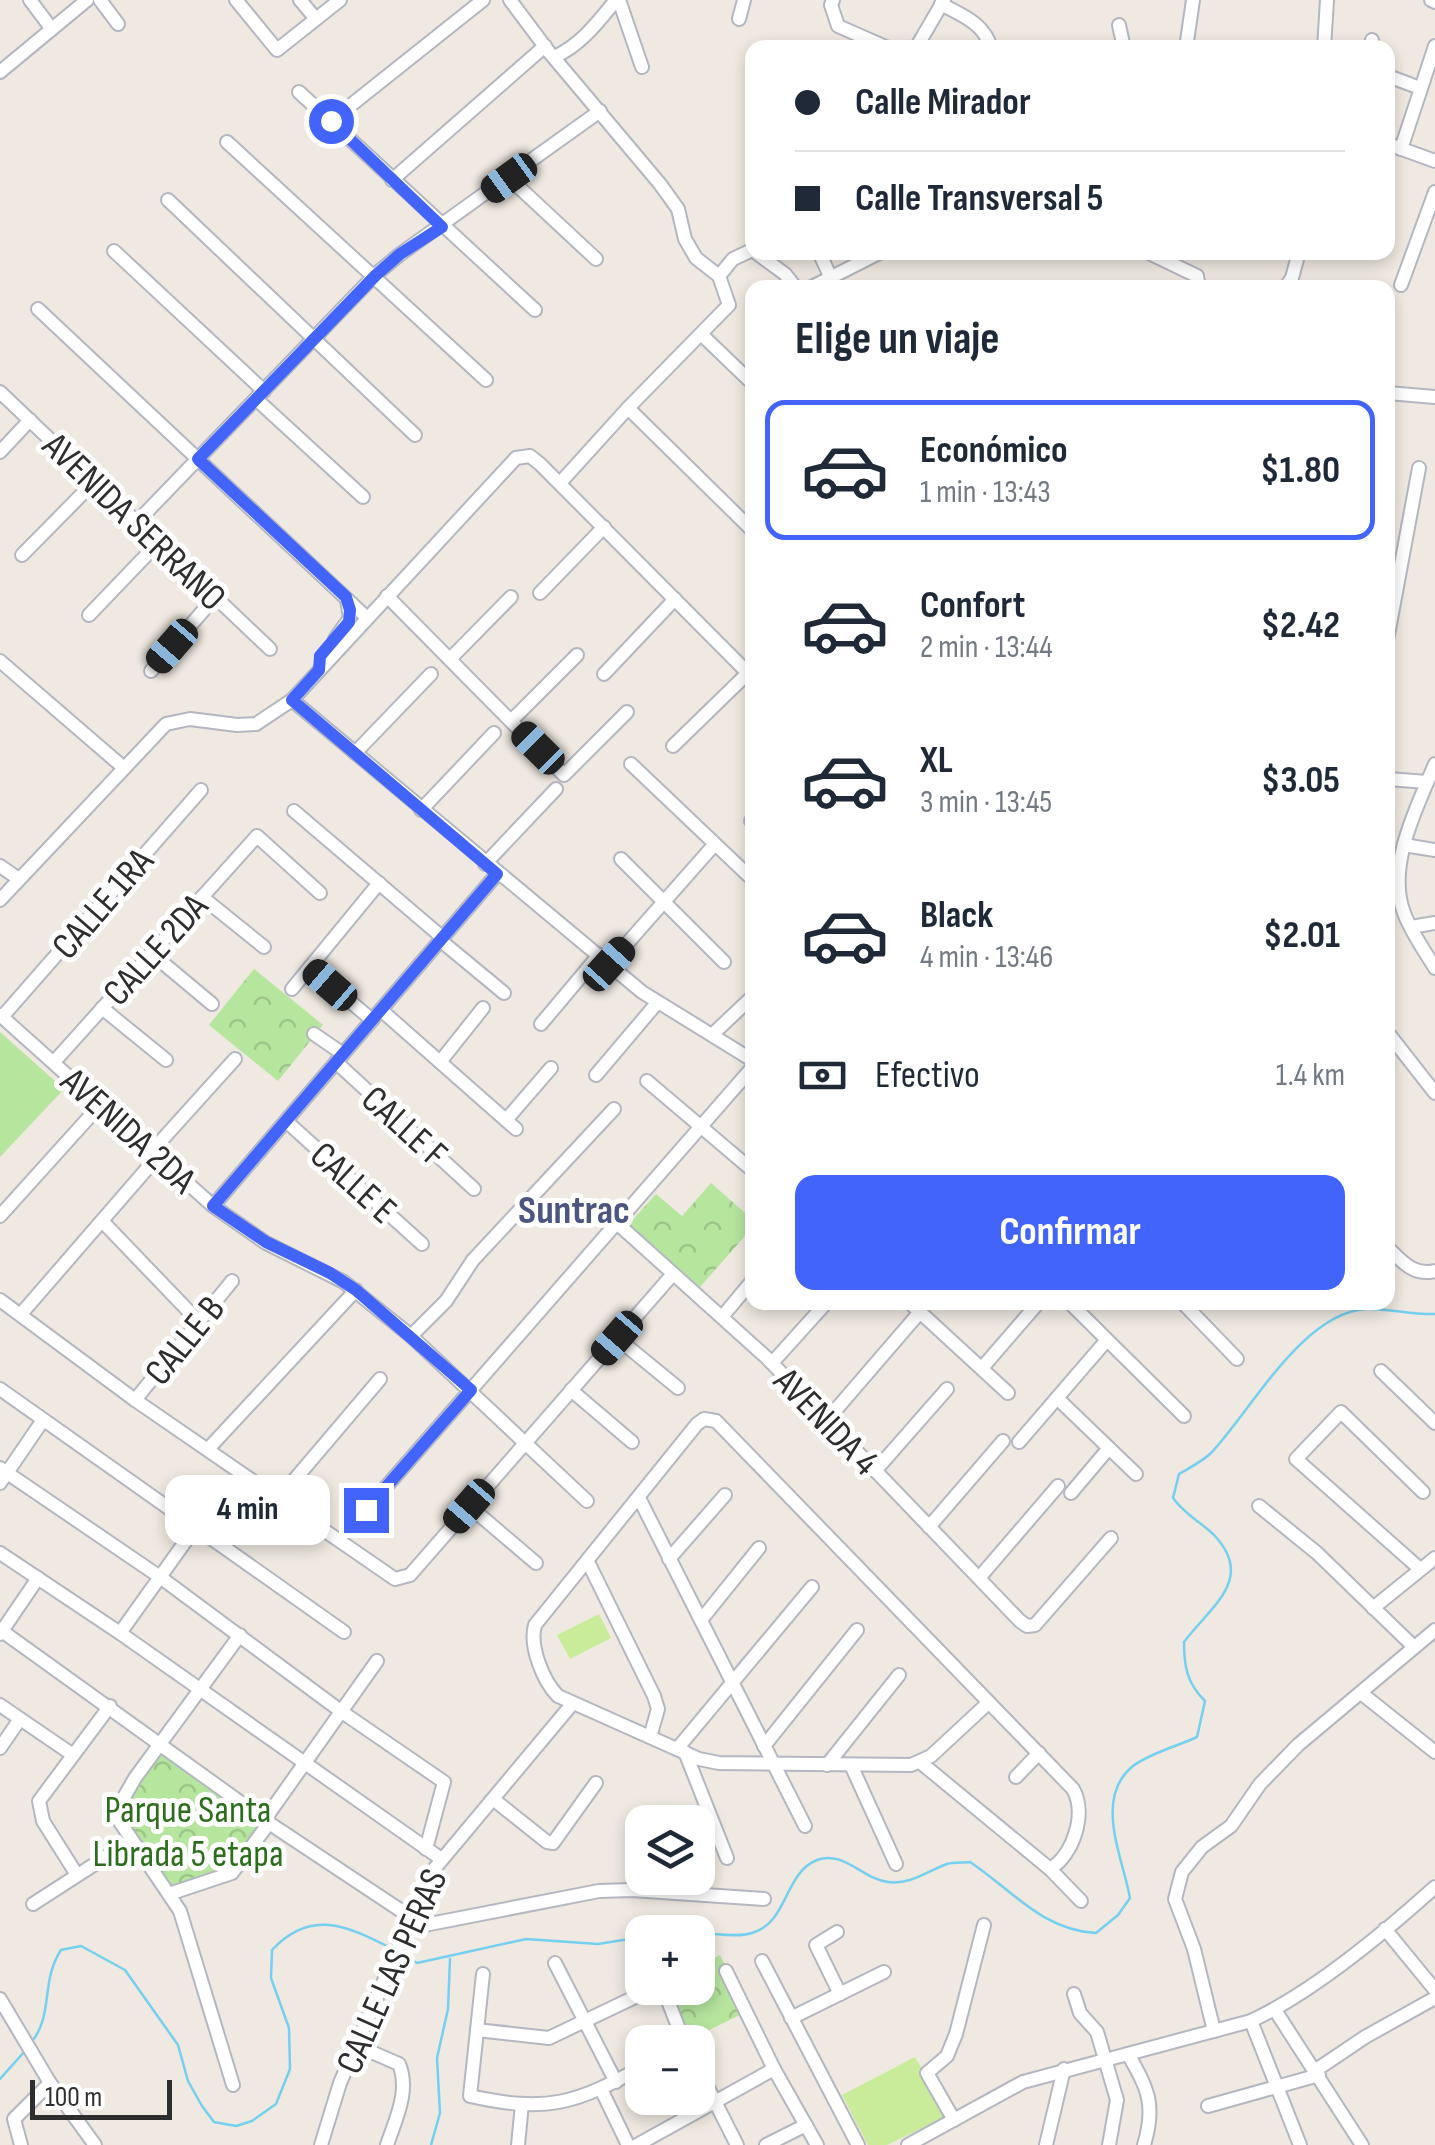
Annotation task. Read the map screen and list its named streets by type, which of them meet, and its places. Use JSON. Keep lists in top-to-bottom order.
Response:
{
  "streets": {
    "street": [
      "AVENIDA SERRANO",
      "CALLE 1RA",
      "CALLE 2DA",
      "CALLE F",
      "AVENIDA 2DA",
      "CALLE E",
      "CALLE B",
      "AVENIDA 4",
      "CALLE LAS PERAS"
    ]
  },
  "crossings": [
    ["CALLE 1RA", "AVENIDA 2DA"],
    ["CALLE 2DA", "AVENIDA 2DA"]
  ],
  "districts": ["Suntrac"],
  "parks": ["Parque Santa Librada 5 etapa"],
  "scale_bar": "100 m",
  "page": {
    "banner": ["Calle Mirador", "Calle Transversal 5"],
    "heading": "Elige un viaje",
    "list": [
      {
        "name": "Económico",
        "note": "1 min · 13:43",
        "value": "$1.80"
      },
      {
        "name": "Confort",
        "note": "2 min · 13:44",
        "value": "$2.42"
      },
      {
        "name": "XL",
        "note": "3 min · 13:45",
        "value": "$3.05"
      },
      {
        "name": "Black",
        "note": "4 min · 13:46",
        "value": "$2.01"
      }
    ],
    "pay": ["Efectivo", "1.4 km"],
    "buttons": "Confirmar",
    "bubble": "4 min",
    "map_buttons": ["+", "−"],
    "scale": "100 m"
  }
}
